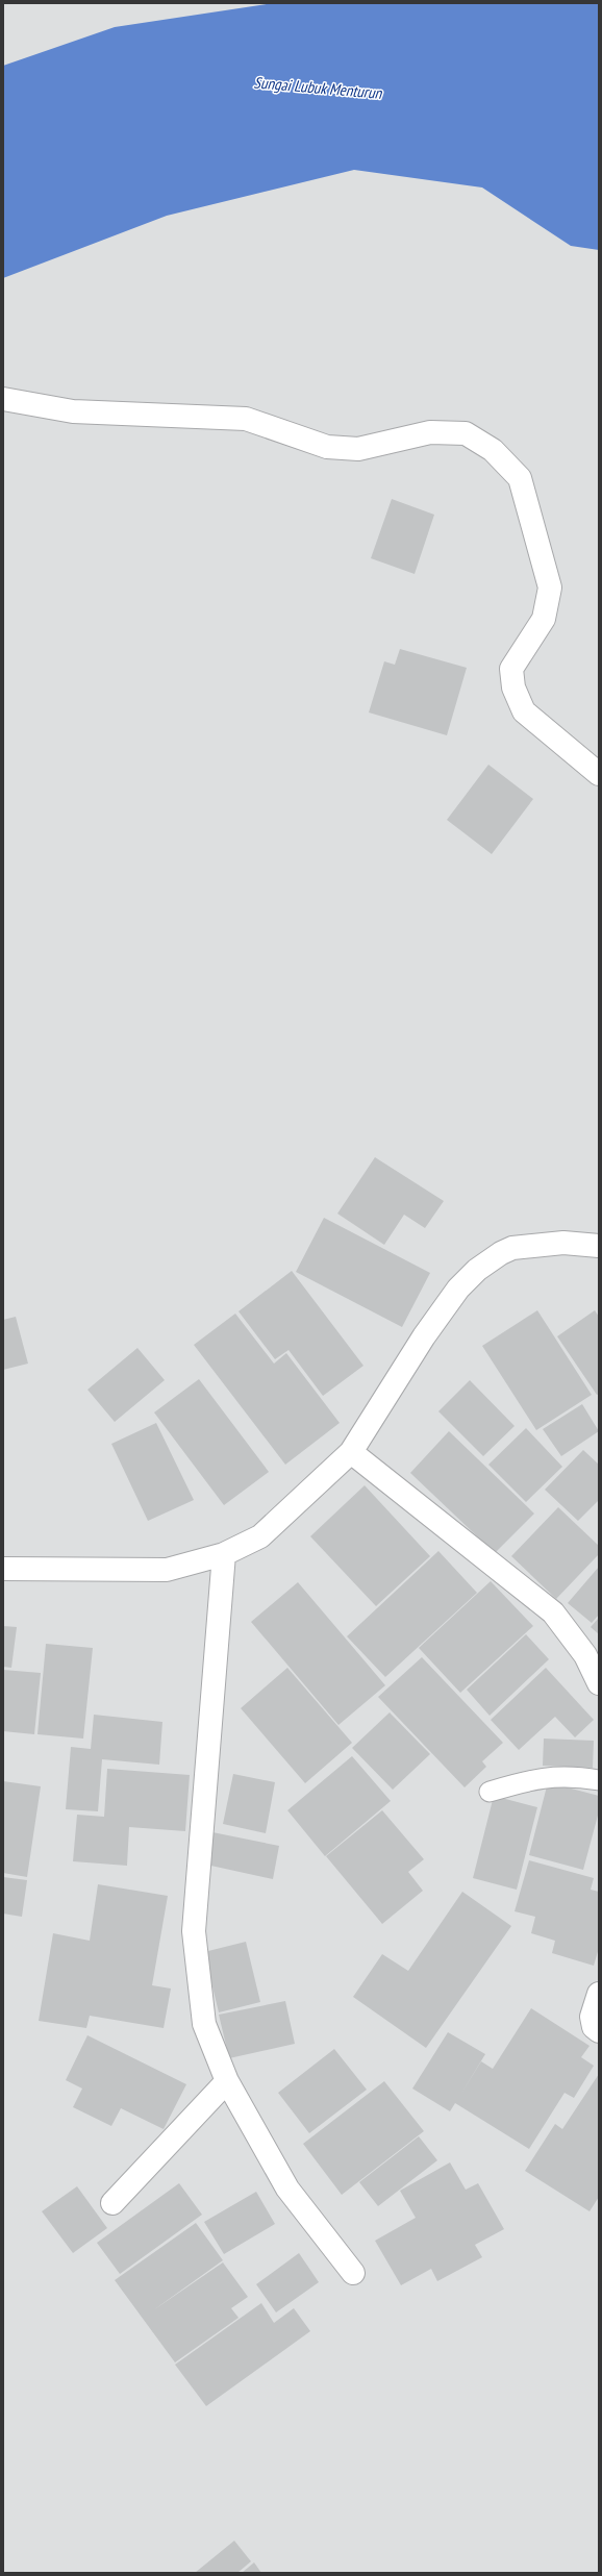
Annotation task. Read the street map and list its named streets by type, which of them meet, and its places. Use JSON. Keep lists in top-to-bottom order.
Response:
{
  "water": ["Sungai Lubuk Menturun"]
}
